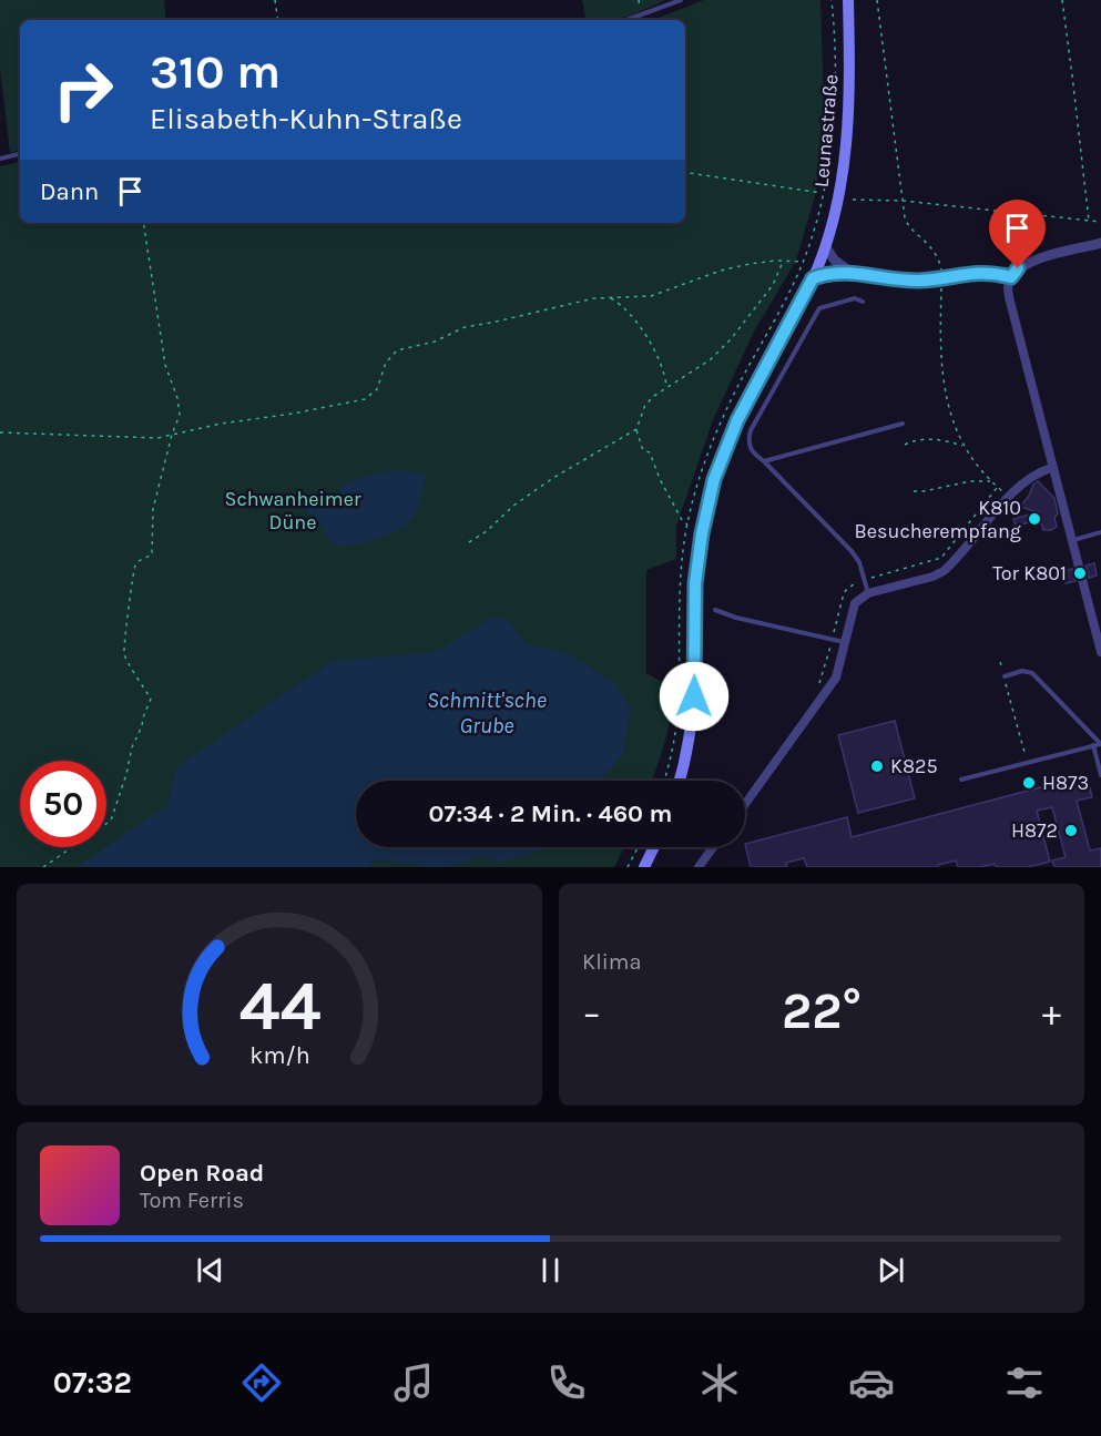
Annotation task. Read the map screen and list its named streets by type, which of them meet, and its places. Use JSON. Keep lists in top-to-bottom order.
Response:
{
  "streets": {
    "main road": ["Leunastraße"]
  },
  "water": ["Schmitt'sche Grube"],
  "parks": ["Schwanheimer Düne"],
  "places": [
    "K810 Besucherempfang",
    "Tor K801",
    "K825",
    "H873",
    "H872"
  ],
  "page": {
    "turn": ["310 m", "Elisabeth-Kuhn-Straße"],
    "then": "Dann",
    "limit": "50",
    "trip": "07:34 · 2 Min. · 460 m",
    "tile": "Klima",
    "heat": ["−", "22°", "+"],
    "song": ["Open Road", "Tom Ferris"],
    "tabs": "07:32",
    "gauge": ["44", "km/h"]
  }
}
